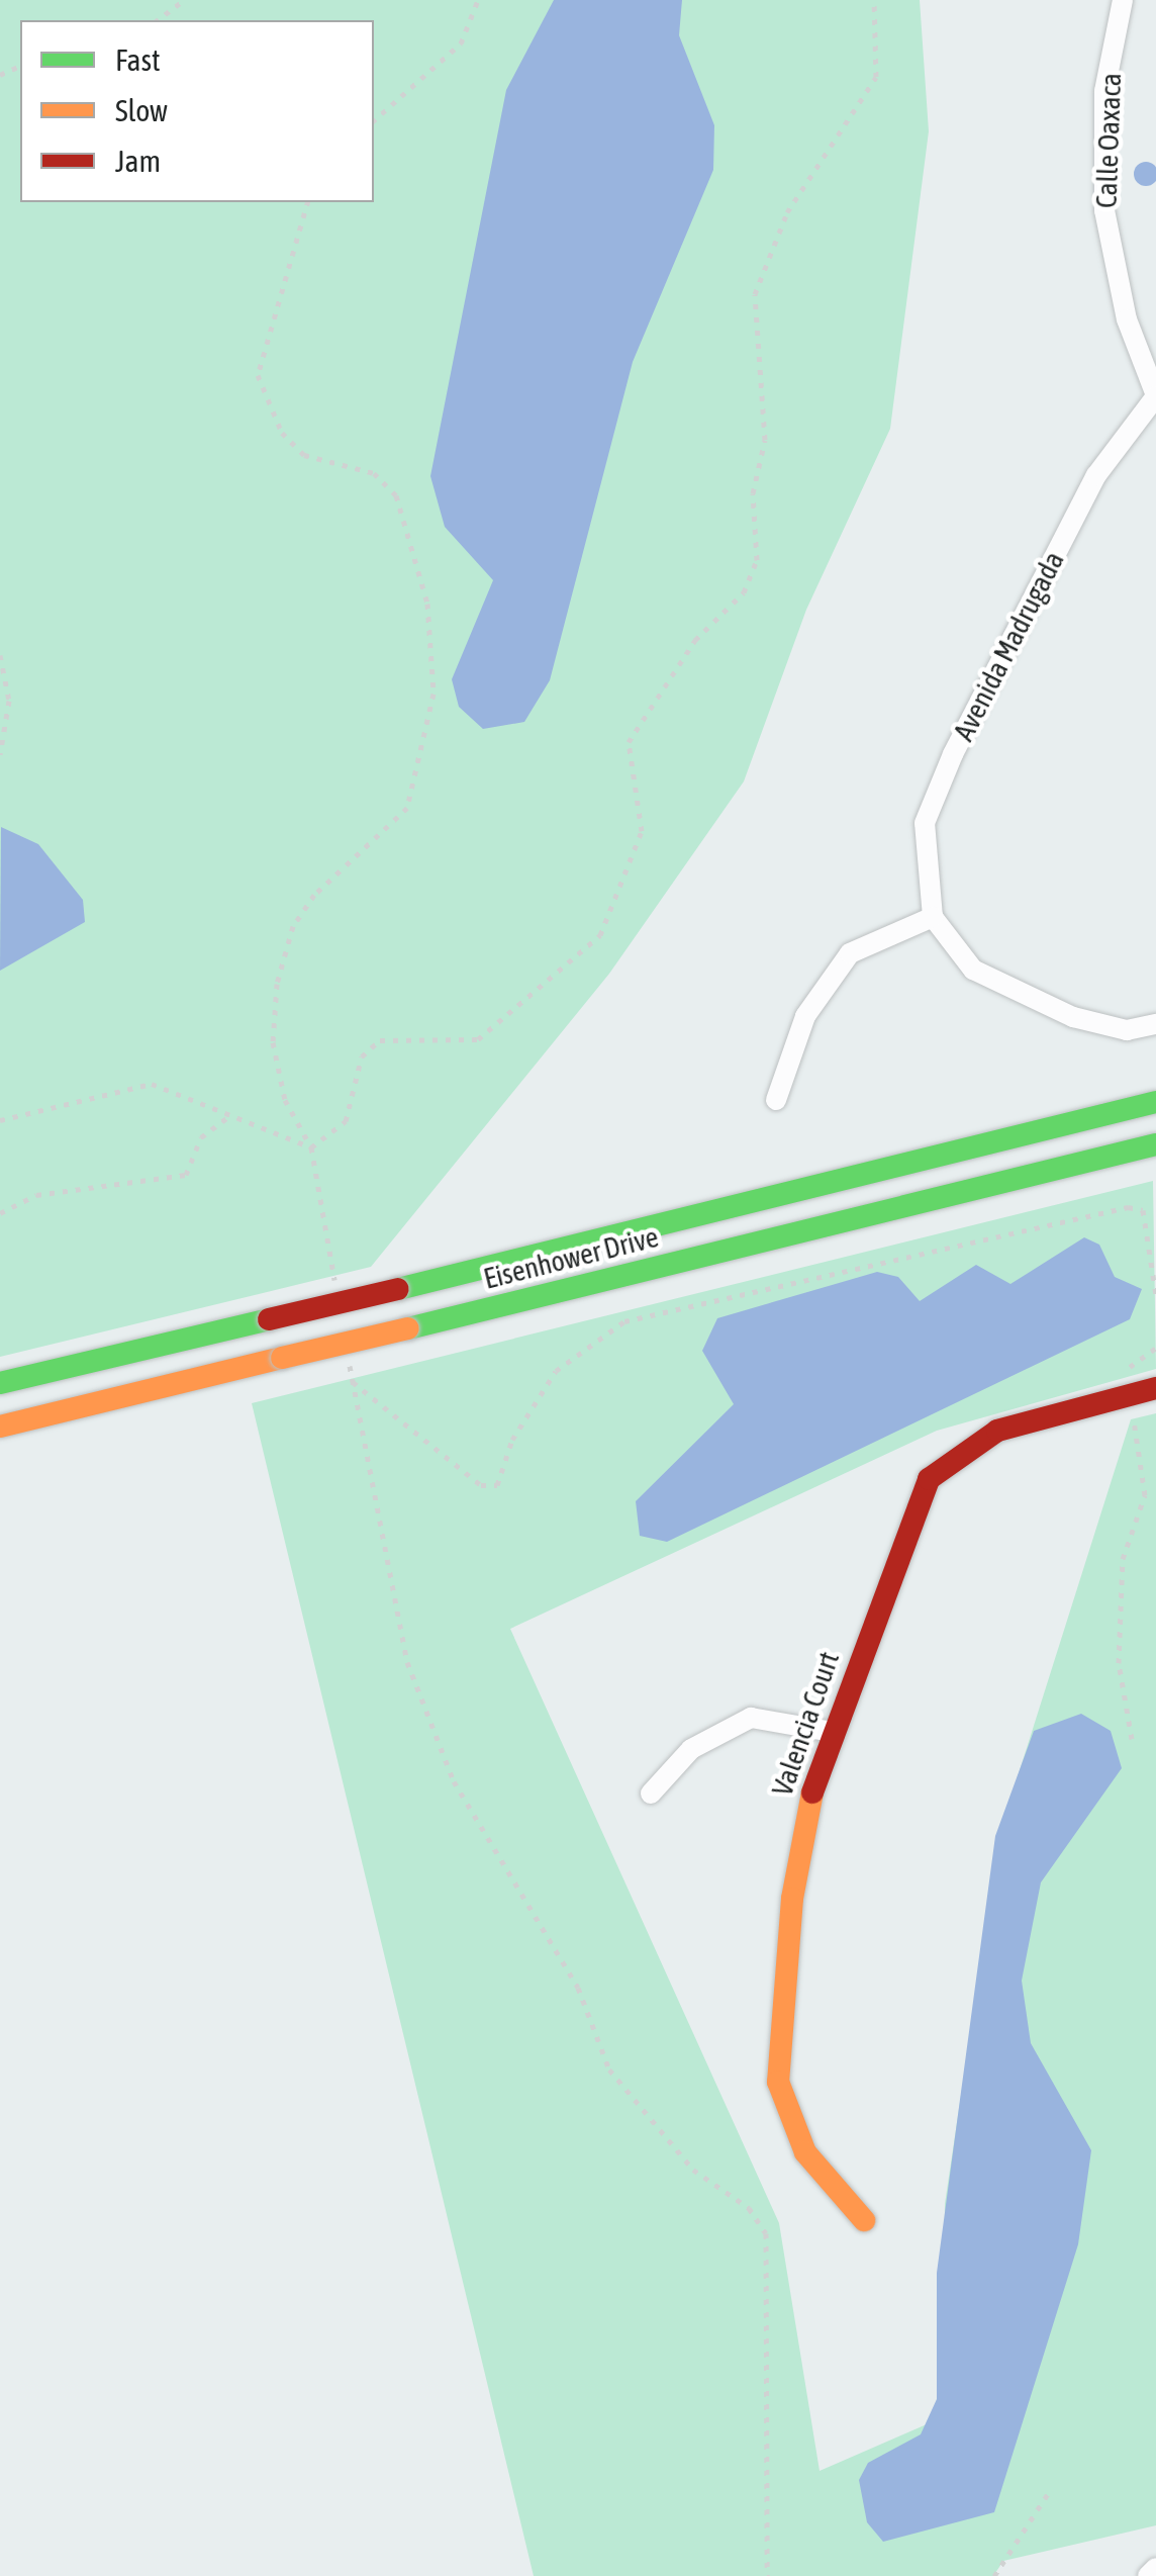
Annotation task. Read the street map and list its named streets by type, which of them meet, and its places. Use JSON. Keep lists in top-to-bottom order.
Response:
{
  "streets": {
    "main road": ["Eisenhower Drive", "Valencia Court"],
    "street": ["Calle Oaxaca", "Avenida Madrugada"]
  },
  "crossings": [
    ["Calle Oaxaca", "Avenida Madrugada"]
  ],
  "legend": ["Fast", "Slow", "Jam"]
}
